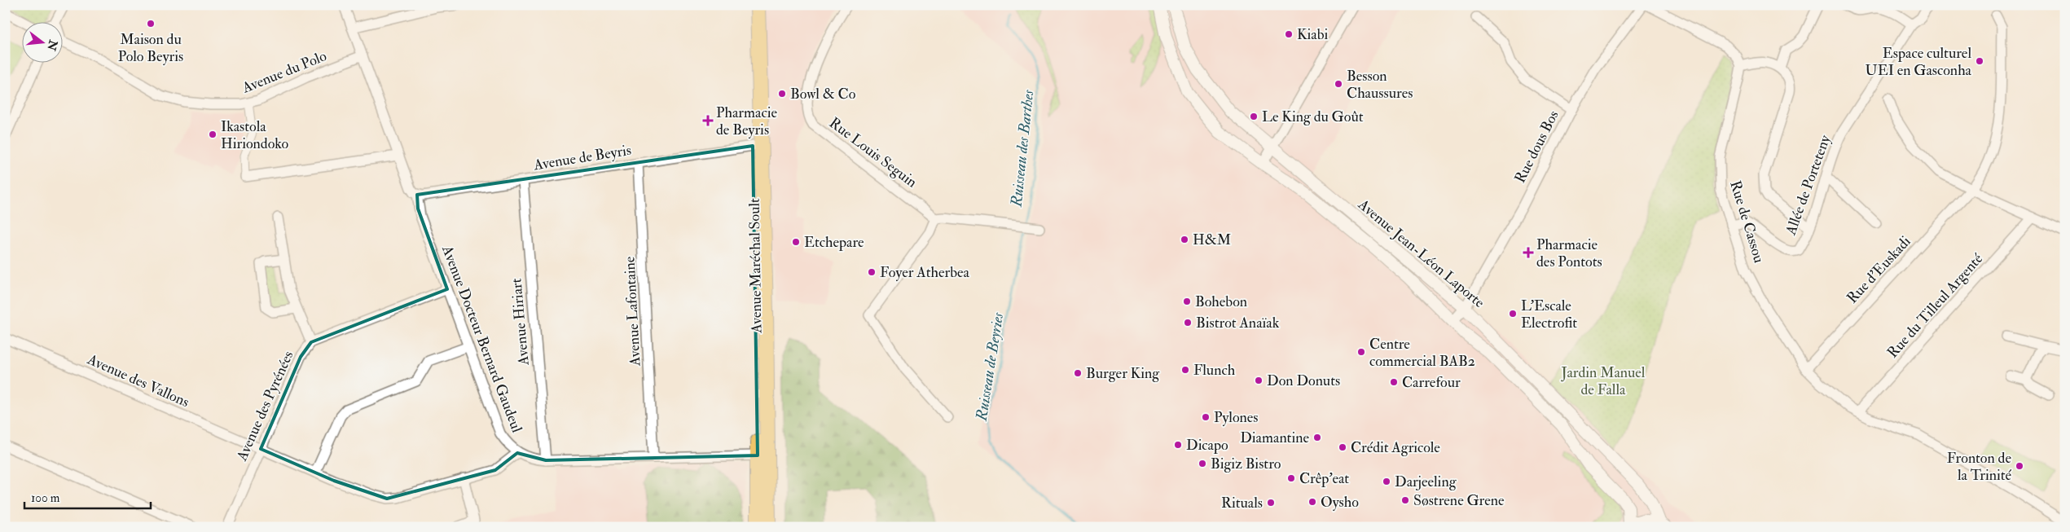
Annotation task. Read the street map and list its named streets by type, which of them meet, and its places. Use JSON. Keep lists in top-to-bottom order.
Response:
{
  "streets": {
    "main road": ["Avenue Maréchal Soult"],
    "street": [
      "Avenue du Polo",
      "Rue dous Bos",
      "Rue Louis Seguin",
      "Avenue de Beyris",
      "Allée de Porteteny",
      "Rue de Cassou",
      "Avenue Jean-Léon Laporte",
      "Rue d'Euskadi",
      "Rue du Tilleul Argenté",
      "Avenue Lafontaine",
      "Avenue Hiriart",
      "Avenue Docteur Bernard Gaudeul",
      "Avenue des Vallons",
      "Avenue des Pyrénées"
    ]
  },
  "crossings": [
    ["Avenue du Polo", "Avenue Docteur Bernard Gaudeul"],
    ["Rue dous Bos", "Avenue Jean-Léon Laporte"],
    ["Avenue de Beyris", "Avenue Maréchal Soult"],
    ["Avenue de Beyris", "Avenue Lafontaine"],
    ["Avenue de Beyris", "Avenue Hiriart"],
    ["Avenue de Beyris", "Avenue Docteur Bernard Gaudeul"],
    ["Allée de Porteteny", "Rue de Cassou"],
    ["Rue de Cassou", "Rue d'Euskadi"],
    ["Rue de Cassou", "Rue du Tilleul Argenté"],
    ["Avenue Maréchal Soult", "Avenue Docteur Bernard Gaudeul"],
    ["Avenue Lafontaine", "Avenue Docteur Bernard Gaudeul"],
    ["Avenue Hiriart", "Avenue Docteur Bernard Gaudeul"],
    ["Avenue Docteur Bernard Gaudeul", "Avenue des Vallons"],
    ["Avenue Docteur Bernard Gaudeul", "Avenue des Pyrénées"],
    ["Avenue des Vallons", "Avenue des Pyrénées"]
  ],
  "water": ["Ruisseau des Barthes", "Ruisseau de Beyries"],
  "parks": ["Jardin Manuel de Falla"],
  "places": {
    "other": [
      "Maison du Polo Beyris",
      "Kiabi",
      "Espace culturel UEI en Gasconha",
      "Besson Chaussures",
      "Bowl & Co",
      "Le King du Goût",
      "Ikastola Hiriondoko",
      "H&M",
      "Etchepare",
      "Foyer Atherbea",
      "Bohebon",
      "L'Escale Electrofit",
      "Bistrot Anaïak",
      "Centre commercial BAB2",
      "Flunch",
      "Burger King",
      "Don Donuts",
      "Carrefour",
      "Pylones",
      "Diamantine",
      "Dicapo",
      "Crédit Agricole",
      "Bigiz Bistro",
      "Fronton de la Trinité",
      "Crêp'eat",
      "Darjeeling",
      "Søstrene Grene",
      "Oysho",
      "Rituals"
    ],
    "health": ["Pharmacie de Beyris", "Pharmacie des Pontots"]
  },
  "scale_bar": "100 m",
  "north": "right"
}
